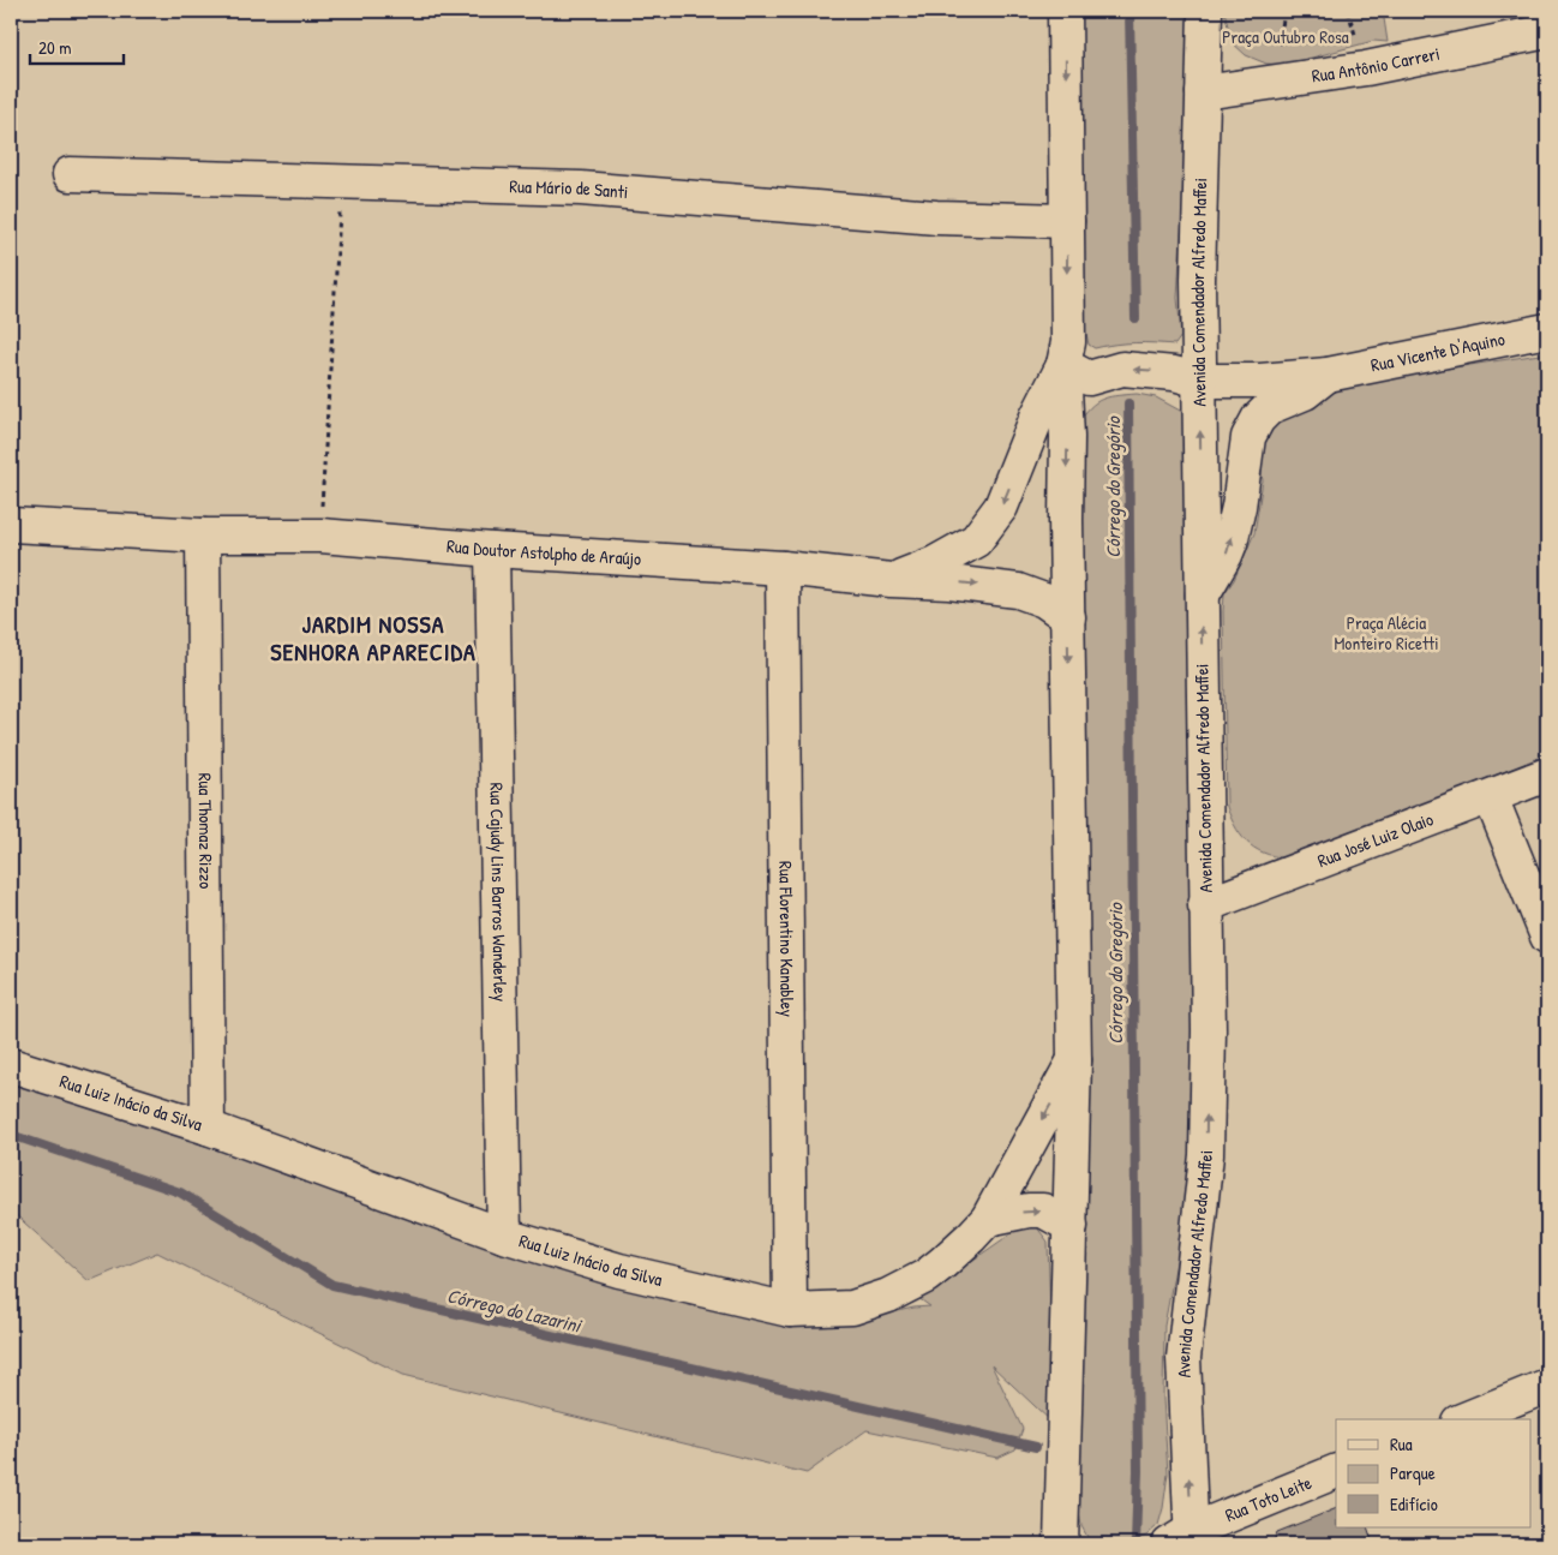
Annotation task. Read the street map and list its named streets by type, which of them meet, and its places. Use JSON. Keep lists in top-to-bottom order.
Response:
{
  "streets": {
    "street": [
      "Rua Antônio Carreri",
      "Rua Mário de Santi",
      "Avenida Comendador Alfredo Maffei",
      "Rua Vicente D'Aquino",
      "Rua Doutor Astolpho de Araújo",
      "Rua Thomaz Rizzo",
      "Rua José Luiz Olaio",
      "Rua Cajudy Lins Barros Wanderley",
      "Rua Florentino Kanabley",
      "Rua Luiz Inácio da Silva",
      "Rua Toto Leite"
    ]
  },
  "crossings": [
    ["Rua Antônio Carreri", "Avenida Comendador Alfredo Maffei"],
    ["Avenida Comendador Alfredo Maffei", "Rua José Luiz Olaio"],
    ["Avenida Comendador Alfredo Maffei", "Rua Toto Leite"],
    ["Rua Doutor Astolpho de Araújo", "Rua Thomaz Rizzo"],
    ["Rua Doutor Astolpho de Araújo", "Rua Cajudy Lins Barros Wanderley"],
    ["Rua Doutor Astolpho de Araújo", "Rua Florentino Kanabley"],
    ["Rua Thomaz Rizzo", "Rua Luiz Inácio da Silva"],
    ["Rua Cajudy Lins Barros Wanderley", "Rua Luiz Inácio da Silva"],
    ["Rua Florentino Kanabley", "Rua Luiz Inácio da Silva"]
  ],
  "districts": ["JARDIM NOSSA SENHORA APARECIDA"],
  "water": ["Córrego do Gregório", "Córrego do Lazarini"],
  "parks": ["Praça Outubro Rosa", "Praça Alécia Monteiro Ricetti"],
  "legend": ["Rua", "Parque", "Edifício"],
  "scale_bar": "20 m"
}
